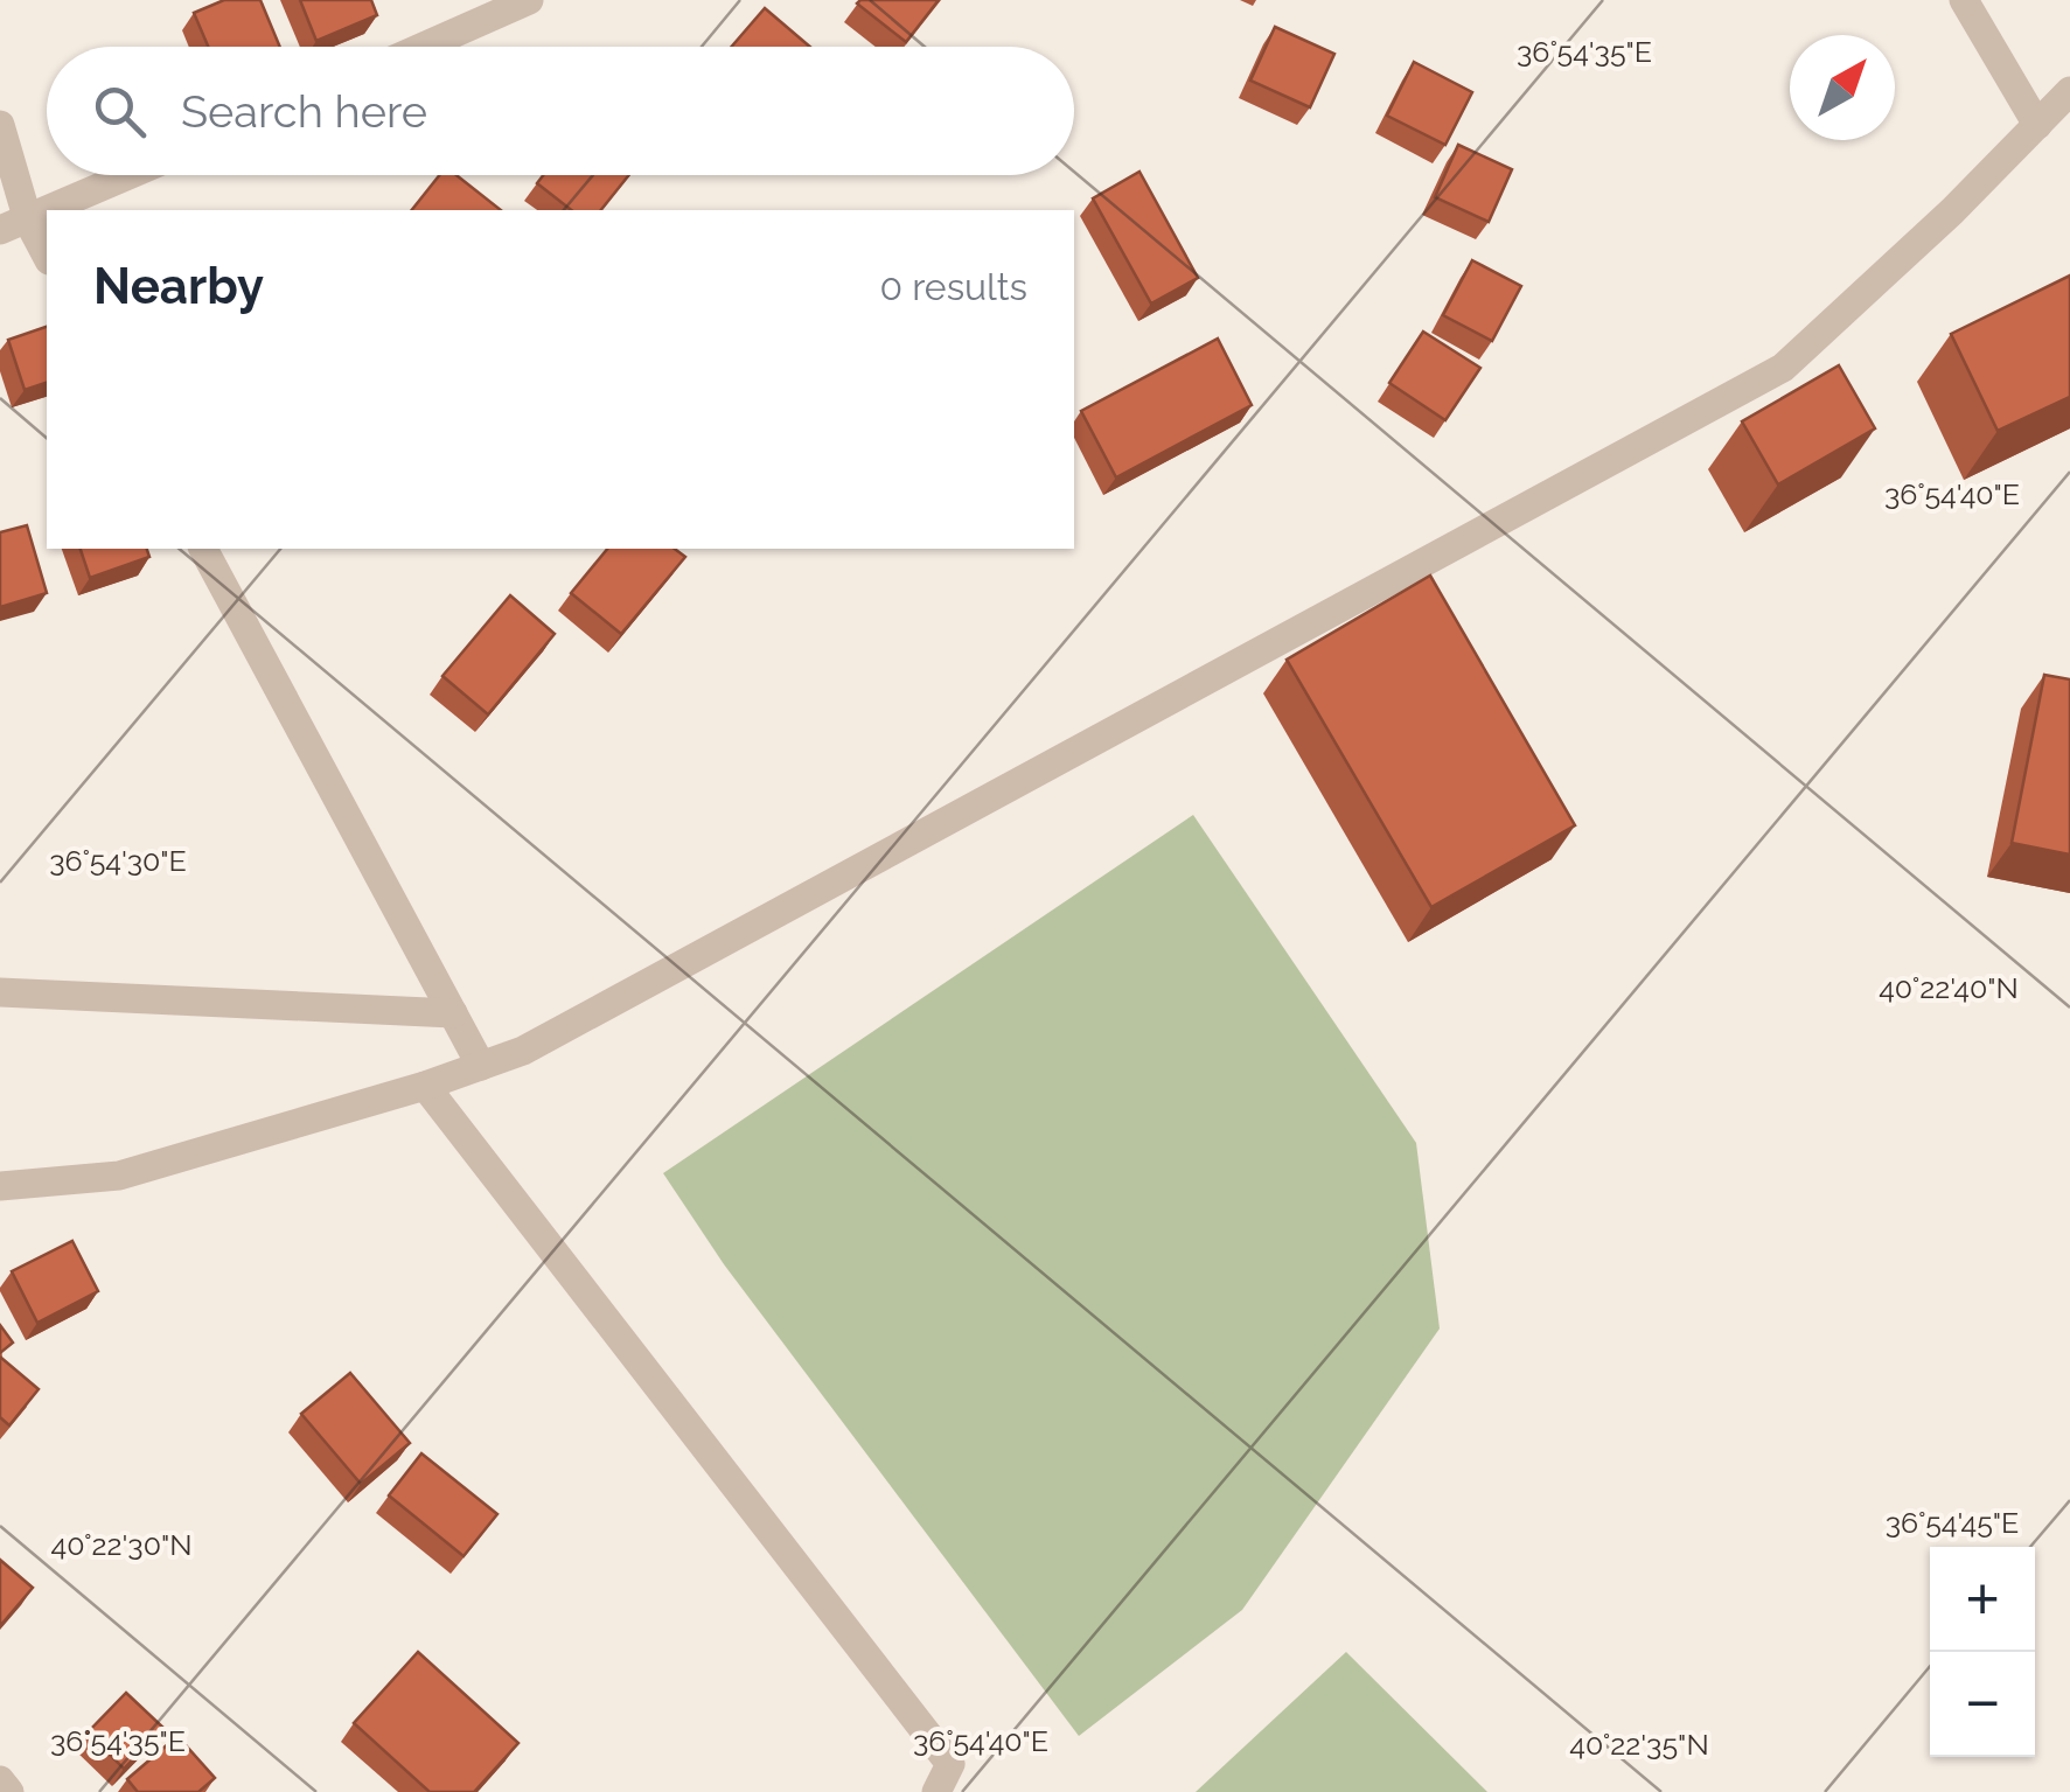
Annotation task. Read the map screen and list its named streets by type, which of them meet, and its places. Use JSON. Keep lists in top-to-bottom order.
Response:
{
  "north": "top right",
  "page": {
    "search": "Search here",
    "heading": ["Nearby", "0 results"],
    "map_buttons": ["+", "−"]
  },
  "coordinates": [
    "36°54'35\"E",
    "36°54'40\"E",
    "36°54'30\"E",
    "40°22'40\"N",
    "36°54'45\"E",
    "40°22'30\"N",
    "40°22'35\"N"
  ]
}
